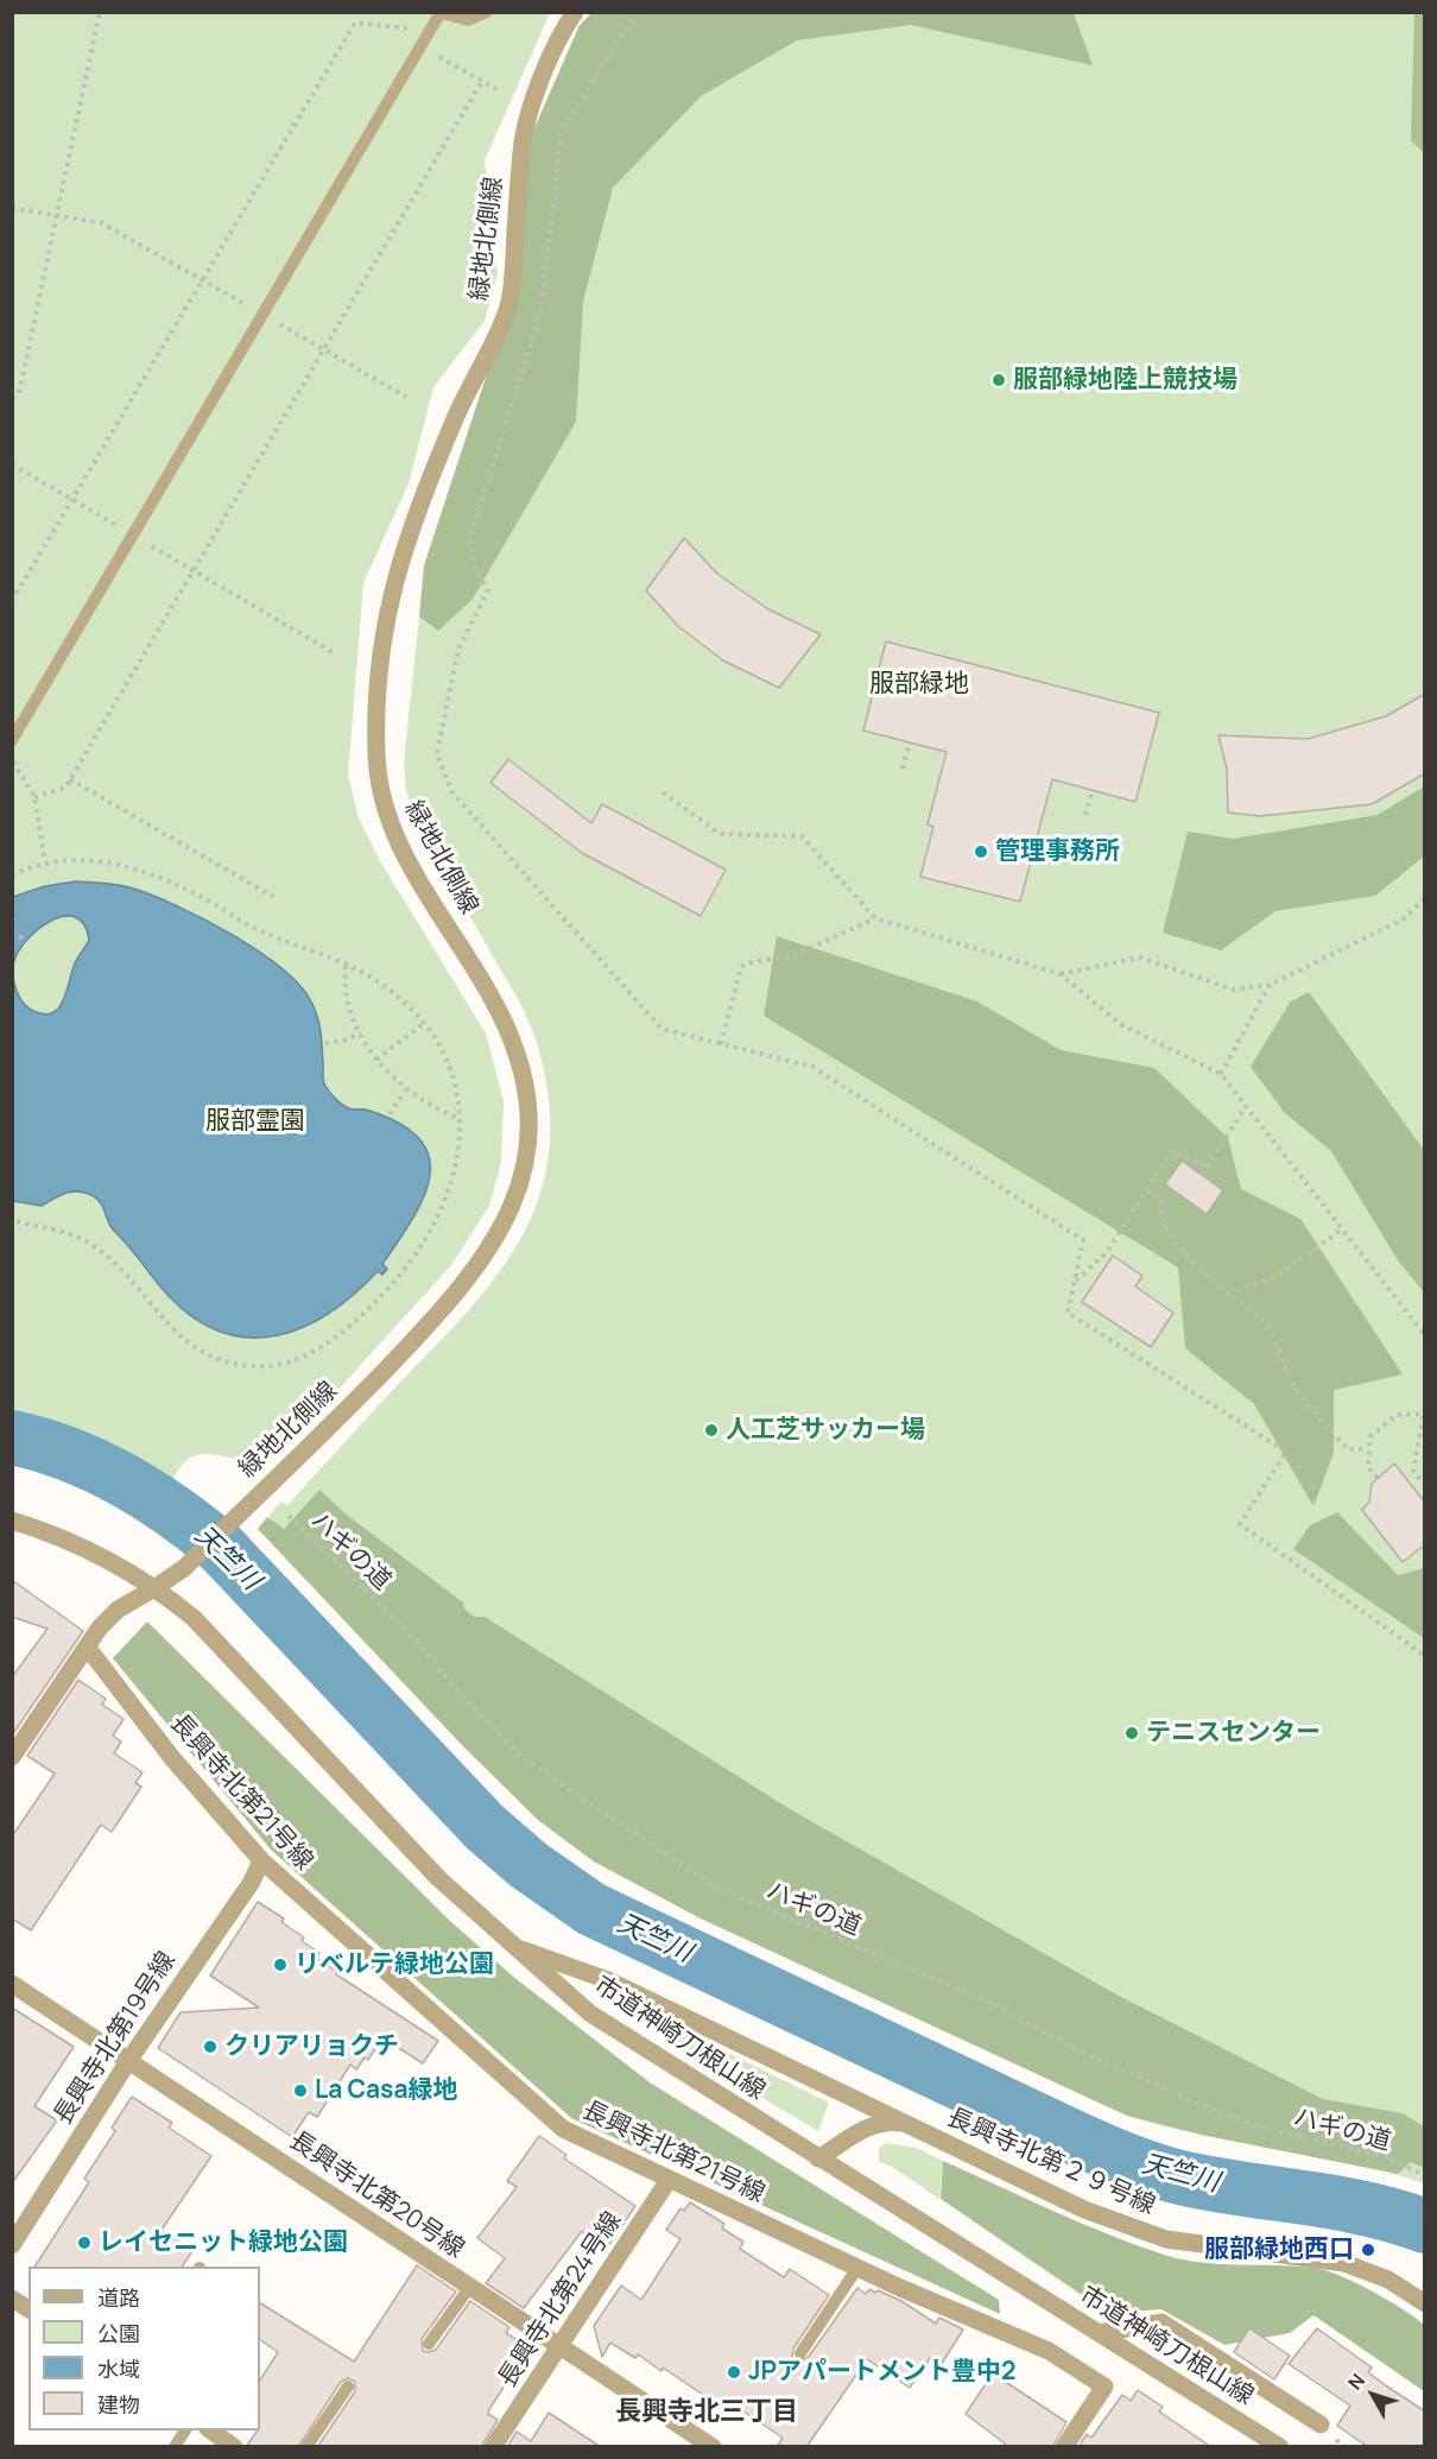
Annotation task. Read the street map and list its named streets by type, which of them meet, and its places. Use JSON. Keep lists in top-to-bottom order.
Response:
{
  "streets": {
    "street": [
      "緑地北側線",
      "長興寺北第21号線",
      "長興寺北第19号線",
      "市道神崎刀根山線",
      "長興寺北第２９号線",
      "長興寺北第20号線",
      "長興寺北第24号線"
    ],
    "path": ["ハギの道"]
  },
  "crossings": [
    ["緑地北側線", "市道神崎刀根山線"],
    ["長興寺北第21号線", "長興寺北第19号線"],
    ["長興寺北第21号線", "長興寺北第24号線"],
    ["長興寺北第19号線", "長興寺北第20号線"],
    ["市道神崎刀根山線", "長興寺北第２９号線"],
    ["長興寺北第20号線", "長興寺北第24号線"]
  ],
  "districts": ["長興寺北三丁目"],
  "water": ["天竺川"],
  "parks": ["服部緑地", "服部霊園"],
  "places": [
    "服部緑地陸上競技場",
    "管理事務所",
    "人工芝サッカー場",
    "テニスセンター",
    "リベルテ緑地公園",
    "クリアリョクチ",
    "La Casa緑地",
    "レイセニット緑地公園",
    "服部緑地西口",
    "JPアパートメント豊中2"
  ],
  "legend": [
    "道路",
    "公園",
    "水域",
    "建物"
  ],
  "north": "top left"
}
